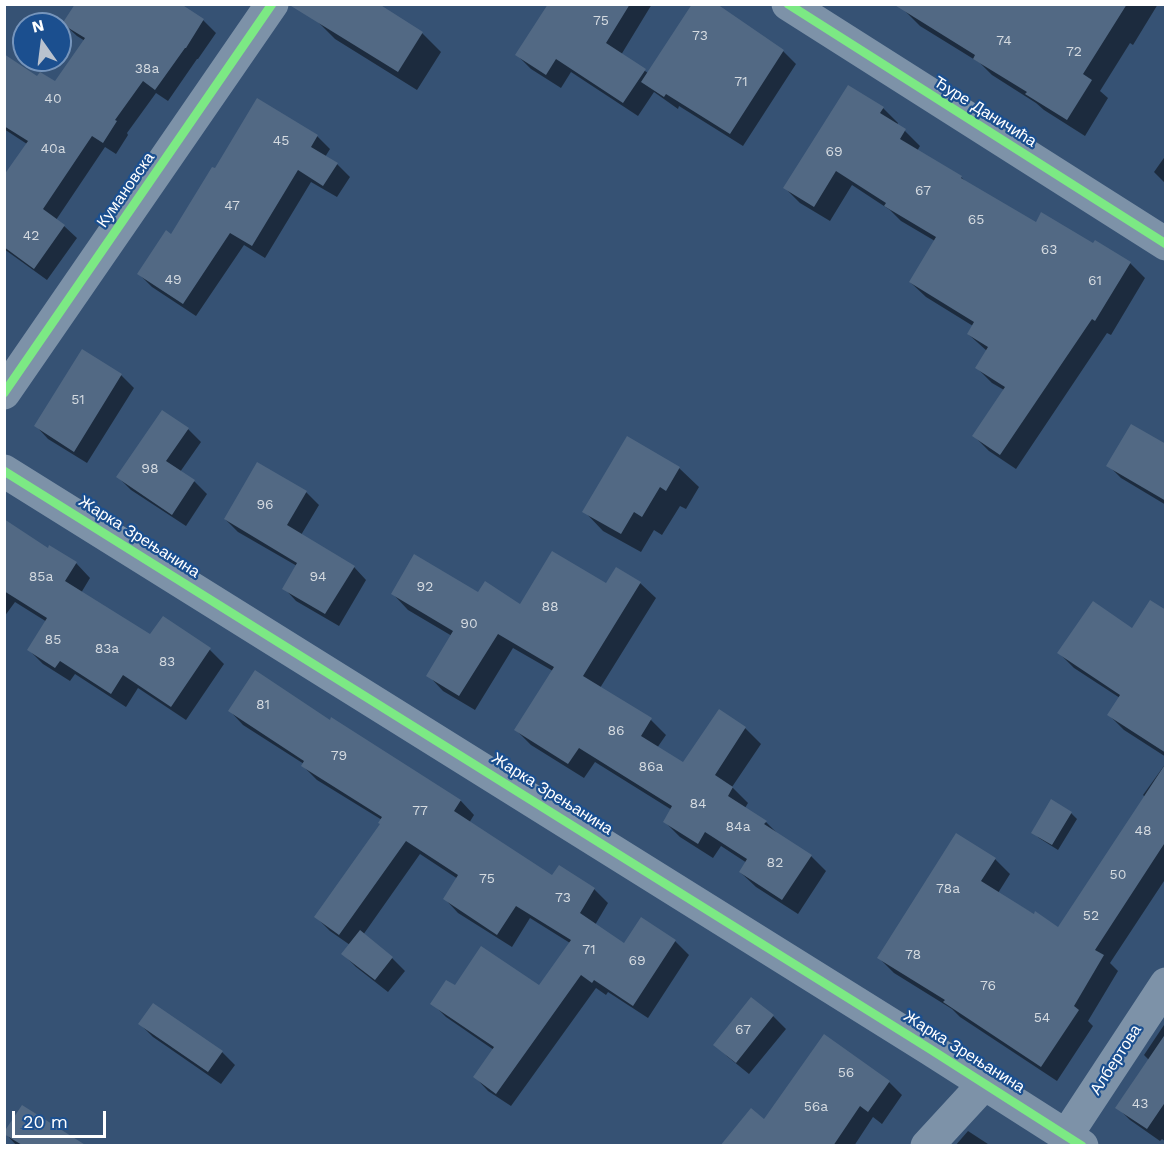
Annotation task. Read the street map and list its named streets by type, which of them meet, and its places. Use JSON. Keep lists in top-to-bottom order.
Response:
{
  "streets": {
    "street": [
      "Ђуре Даничића",
      "Кумановска",
      "Жарка Зрењанина",
      "Албертова"
    ]
  },
  "crossings": [
    ["Жарка Зрењанина", "Албертова"]
  ],
  "house_numbers": [
    "75",
    "73",
    "74",
    "72",
    "38a",
    "71",
    "40",
    "45",
    "40a",
    "69",
    "67",
    "47",
    "65",
    "42",
    "63",
    "49",
    "61",
    "51",
    "98",
    "96",
    "85a",
    "94",
    "92",
    "88",
    "90",
    "85",
    "83a",
    "83",
    "81",
    "86",
    "79",
    "86a",
    "84",
    "77",
    "84a",
    "48",
    "82",
    "50",
    "75",
    "78a",
    "73",
    "52",
    "71",
    "78",
    "69",
    "76",
    "54",
    "67",
    "56",
    "43",
    "56a"
  ],
  "scale_bar": "20 m",
  "north": "top"
}
